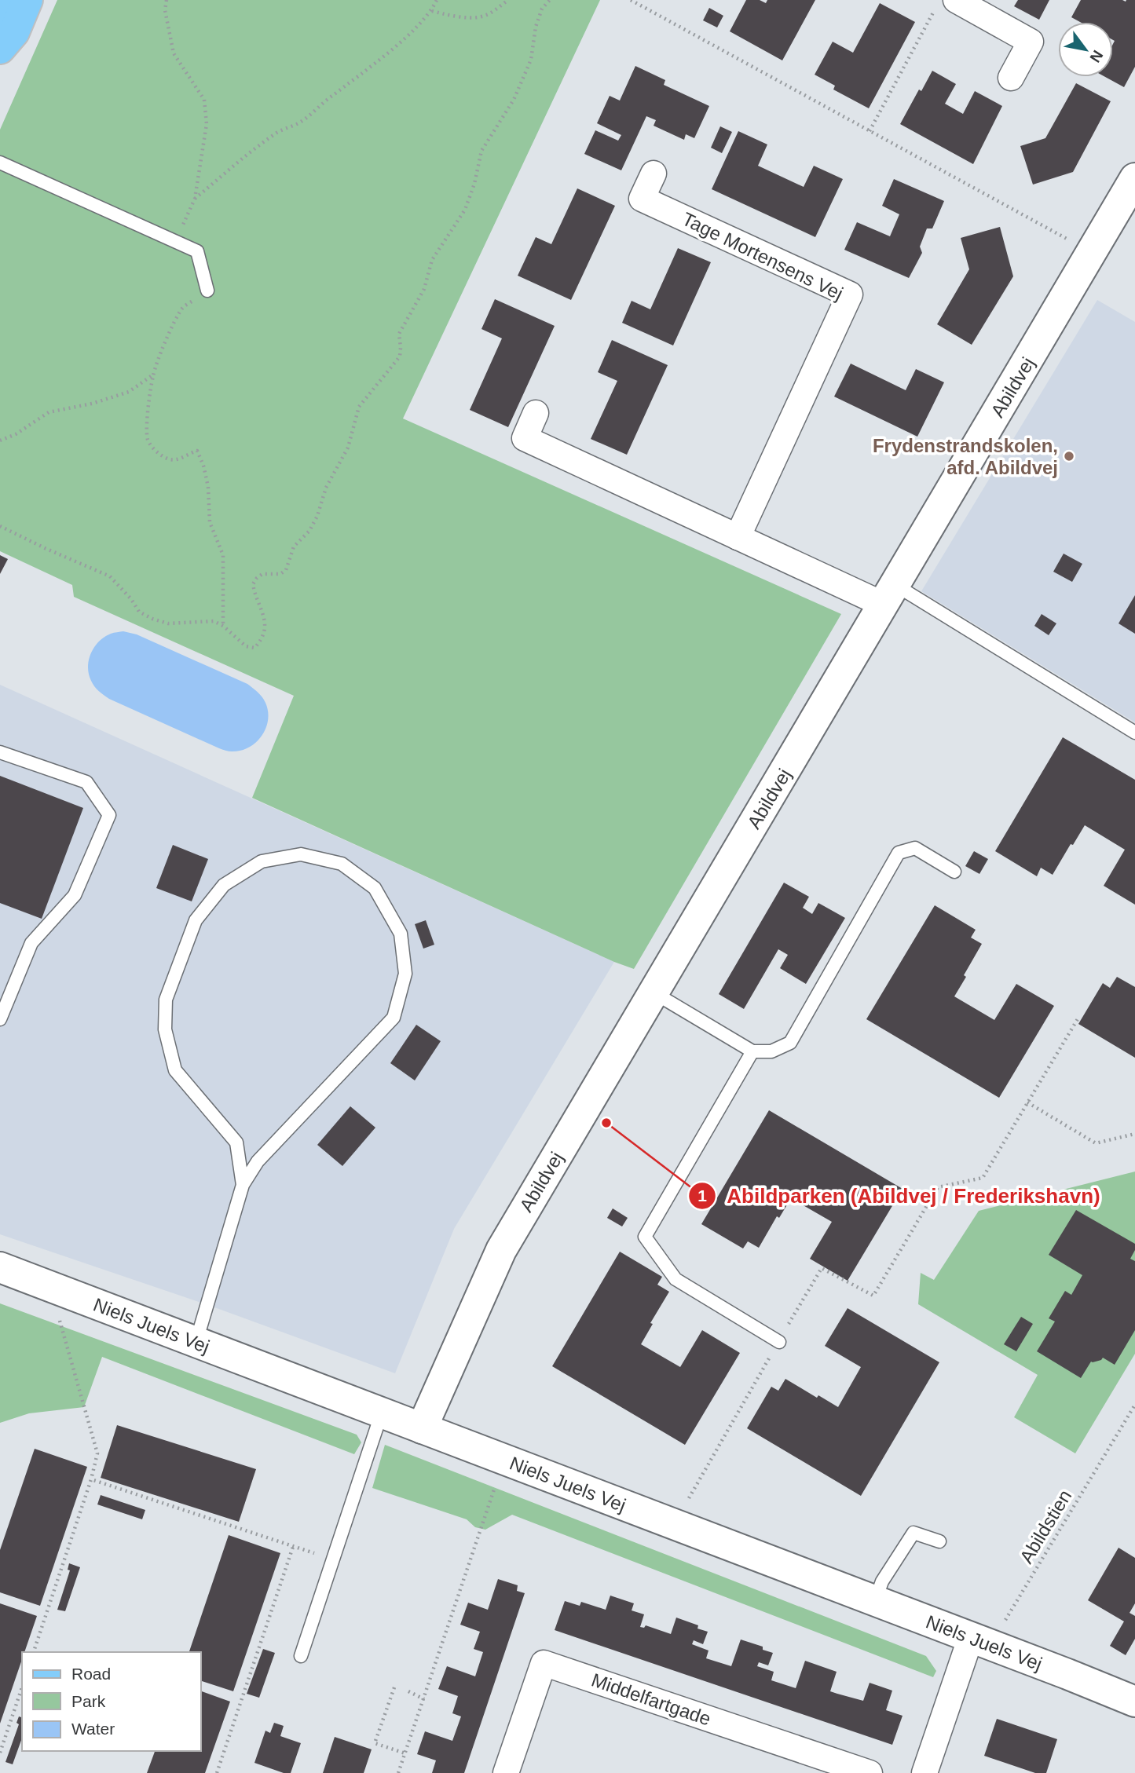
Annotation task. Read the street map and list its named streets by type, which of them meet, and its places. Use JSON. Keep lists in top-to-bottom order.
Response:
{
  "streets": {
    "street": [
      "Tage Mortensens Vej",
      "Abildvej",
      "Niels Juels Vej",
      "Middelfartgade"
    ],
    "path": ["Abildstien"]
  },
  "crossings": [
    ["Abildvej", "Niels Juels Vej"],
    ["Niels Juels Vej", "Abildstien"]
  ],
  "places": ["Frydenstrandskolen, afd. Abildvej", "Abildparken (Abildvej / Frederikshavn)"],
  "legend": ["Road", "Park", "Water"],
  "north": "bottom right"
}
